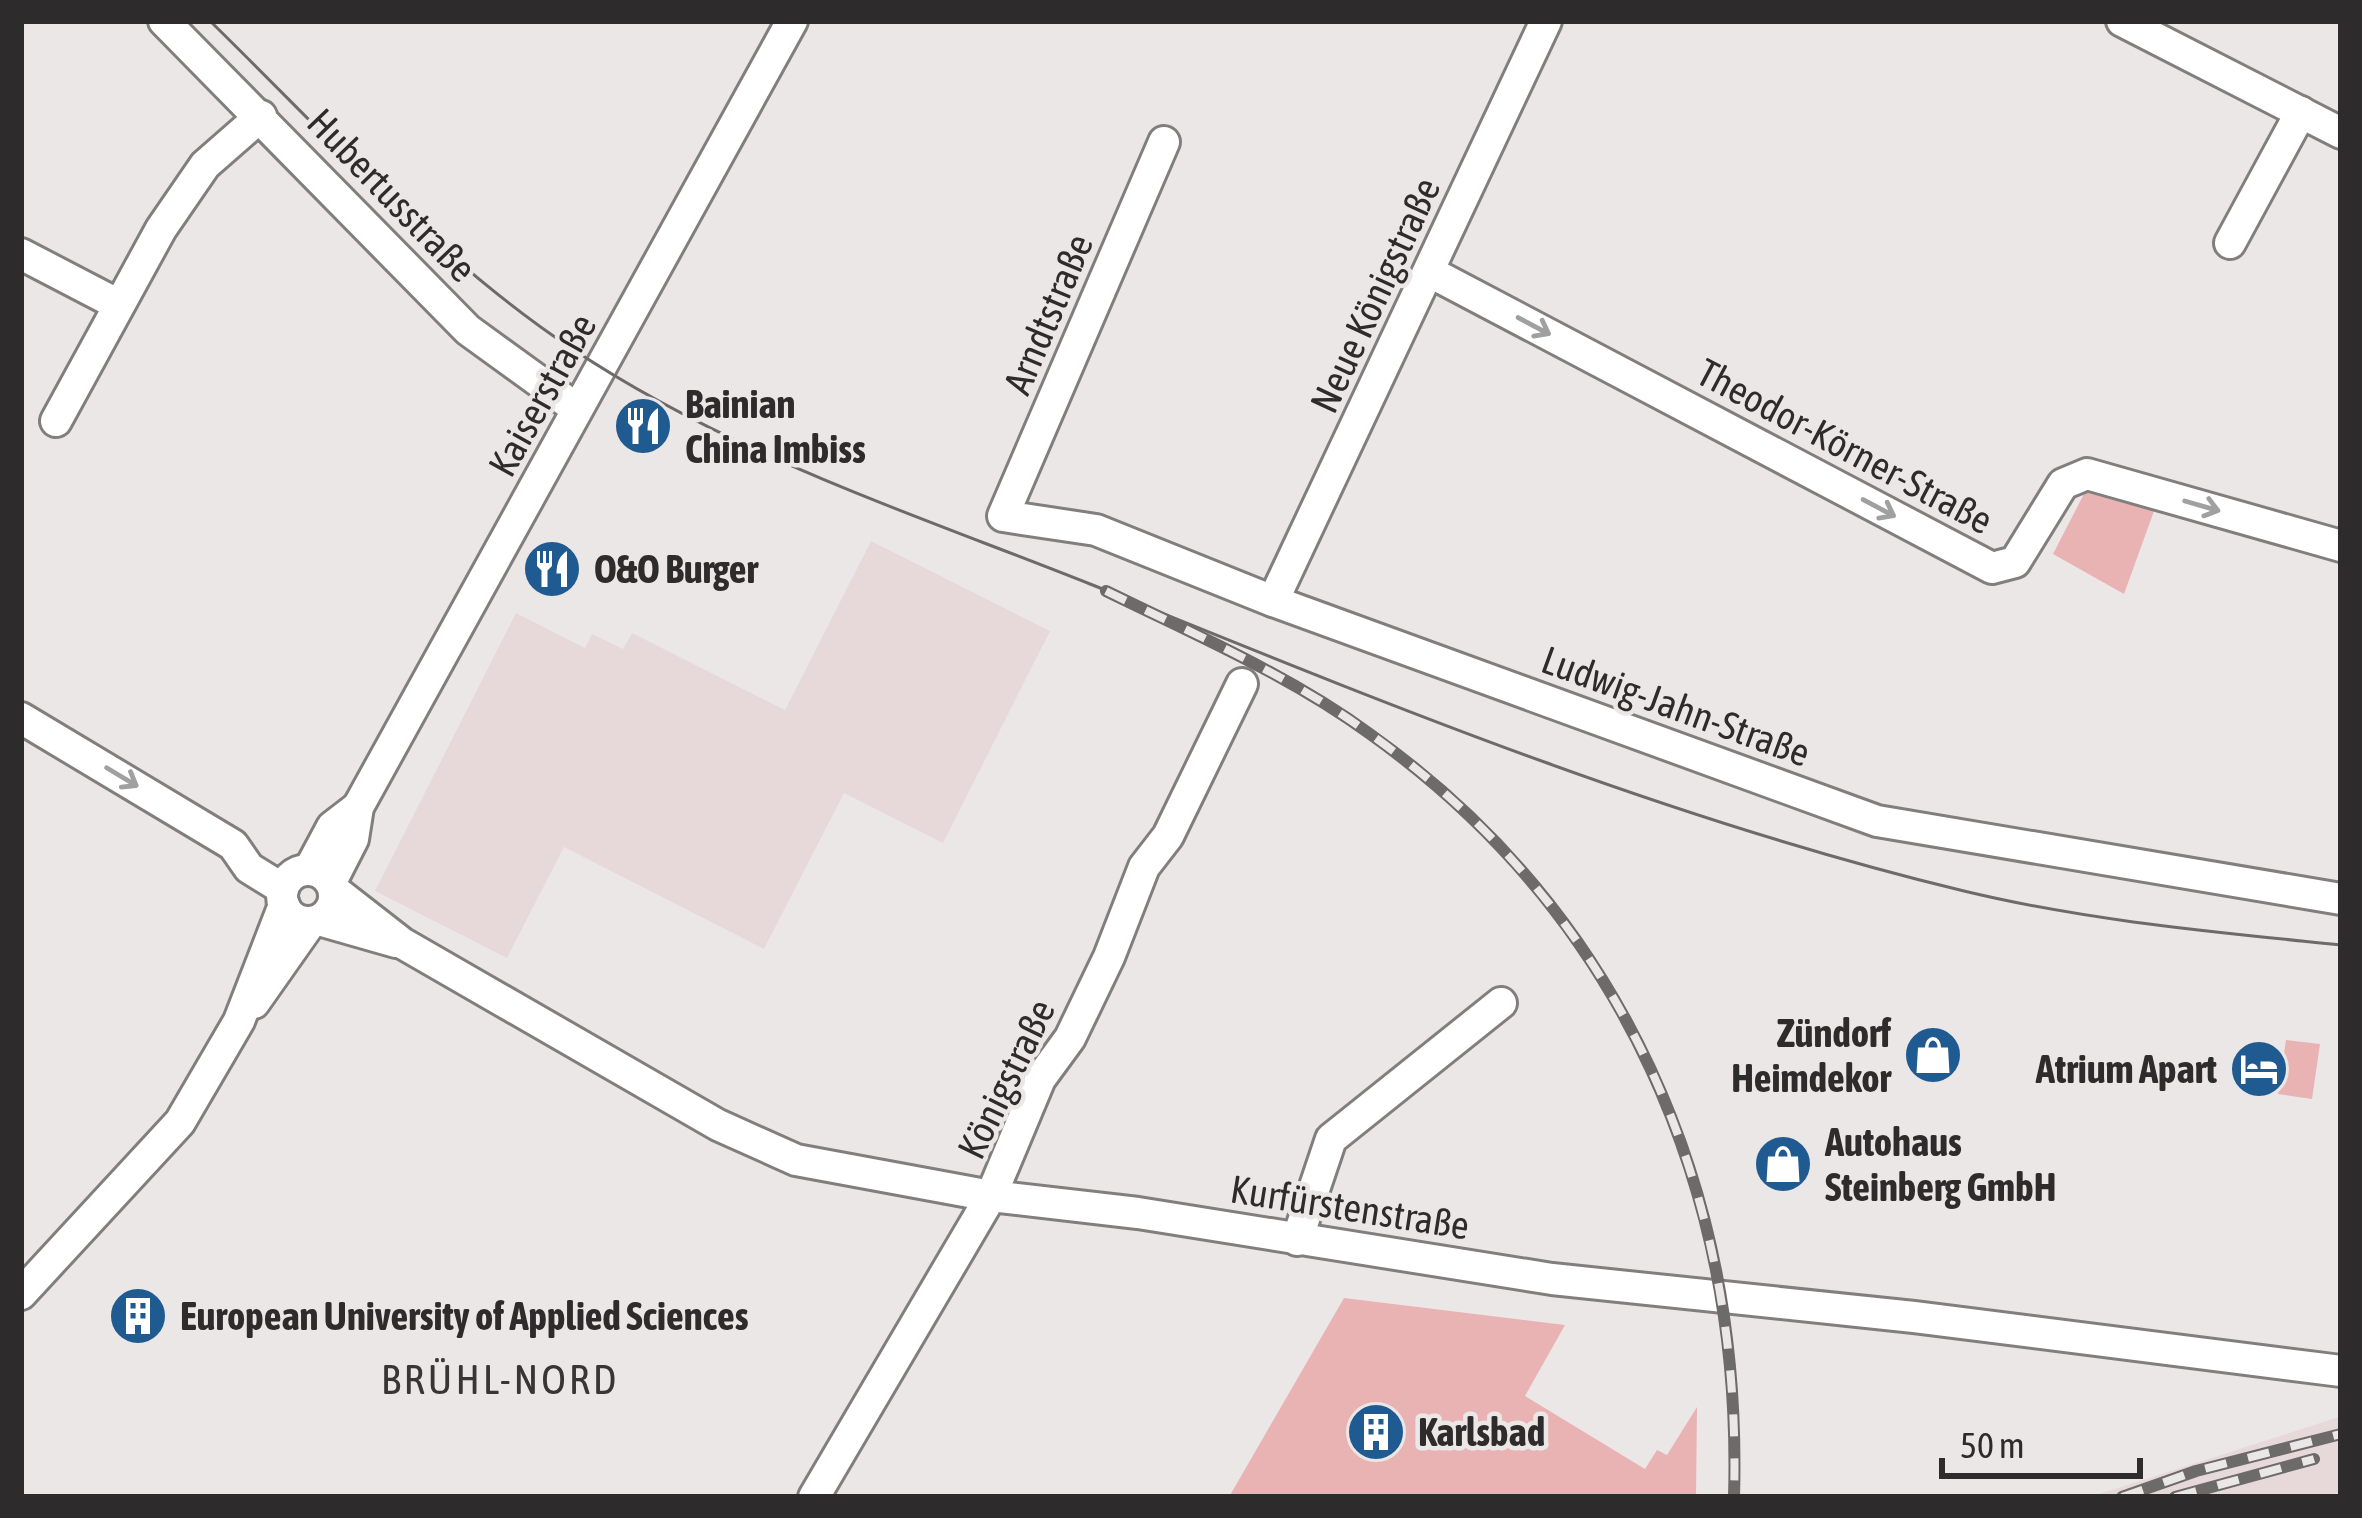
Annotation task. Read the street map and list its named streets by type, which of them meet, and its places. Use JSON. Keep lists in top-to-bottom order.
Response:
{
  "streets": {
    "street": [
      "Hubertusstraße",
      "Neue Königstraße",
      "Arndtstraße",
      "Kaiserstraße",
      "Theodor-Körner-Straße",
      "Ludwig-Jahn-Straße",
      "Königstraße",
      "Kurfürstenstraße"
    ]
  },
  "crossings": [
    ["Hubertusstraße", "Kaiserstraße"],
    ["Neue Königstraße", "Theodor-Körner-Straße"],
    ["Neue Königstraße", "Ludwig-Jahn-Straße"],
    ["Arndtstraße", "Ludwig-Jahn-Straße"],
    ["Kaiserstraße", "Kurfürstenstraße"],
    ["Königstraße", "Kurfürstenstraße"]
  ],
  "one_way": ["Theodor-Körner-Straße"],
  "districts": ["BRÜHL-NORD"],
  "places": {
    "restaurant": ["Bainian China Imbiss", "O&O Burger"],
    "shop": ["Zündorf Heimdekor", "Autohaus Steinberg GmbH"],
    "hotel": ["Atrium Apart"],
    "building": ["European University of Applied Sciences", "Karlsbad"]
  },
  "scale_bar": "50 m"
}
